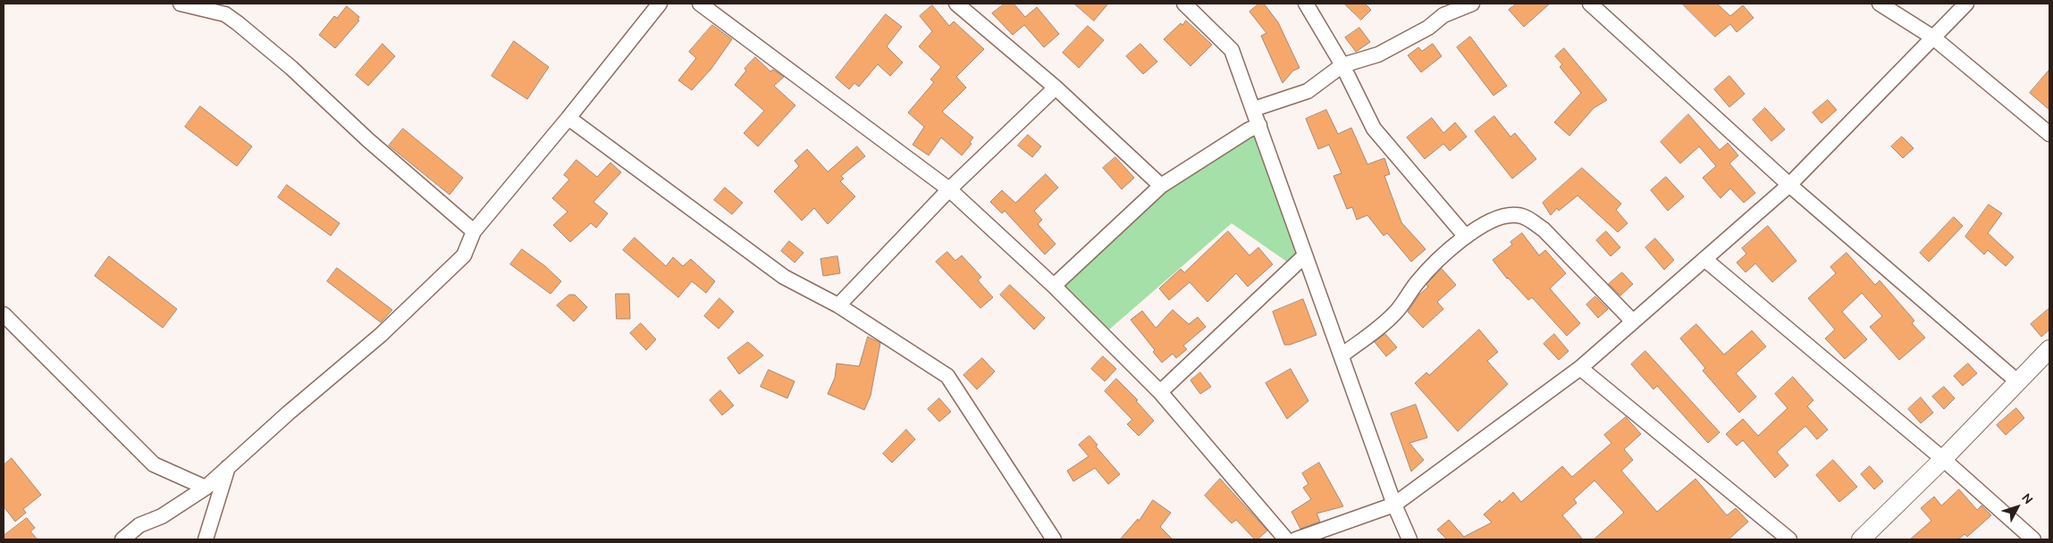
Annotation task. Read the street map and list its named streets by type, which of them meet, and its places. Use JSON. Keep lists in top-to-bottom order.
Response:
{
  "north": "top right"
}
